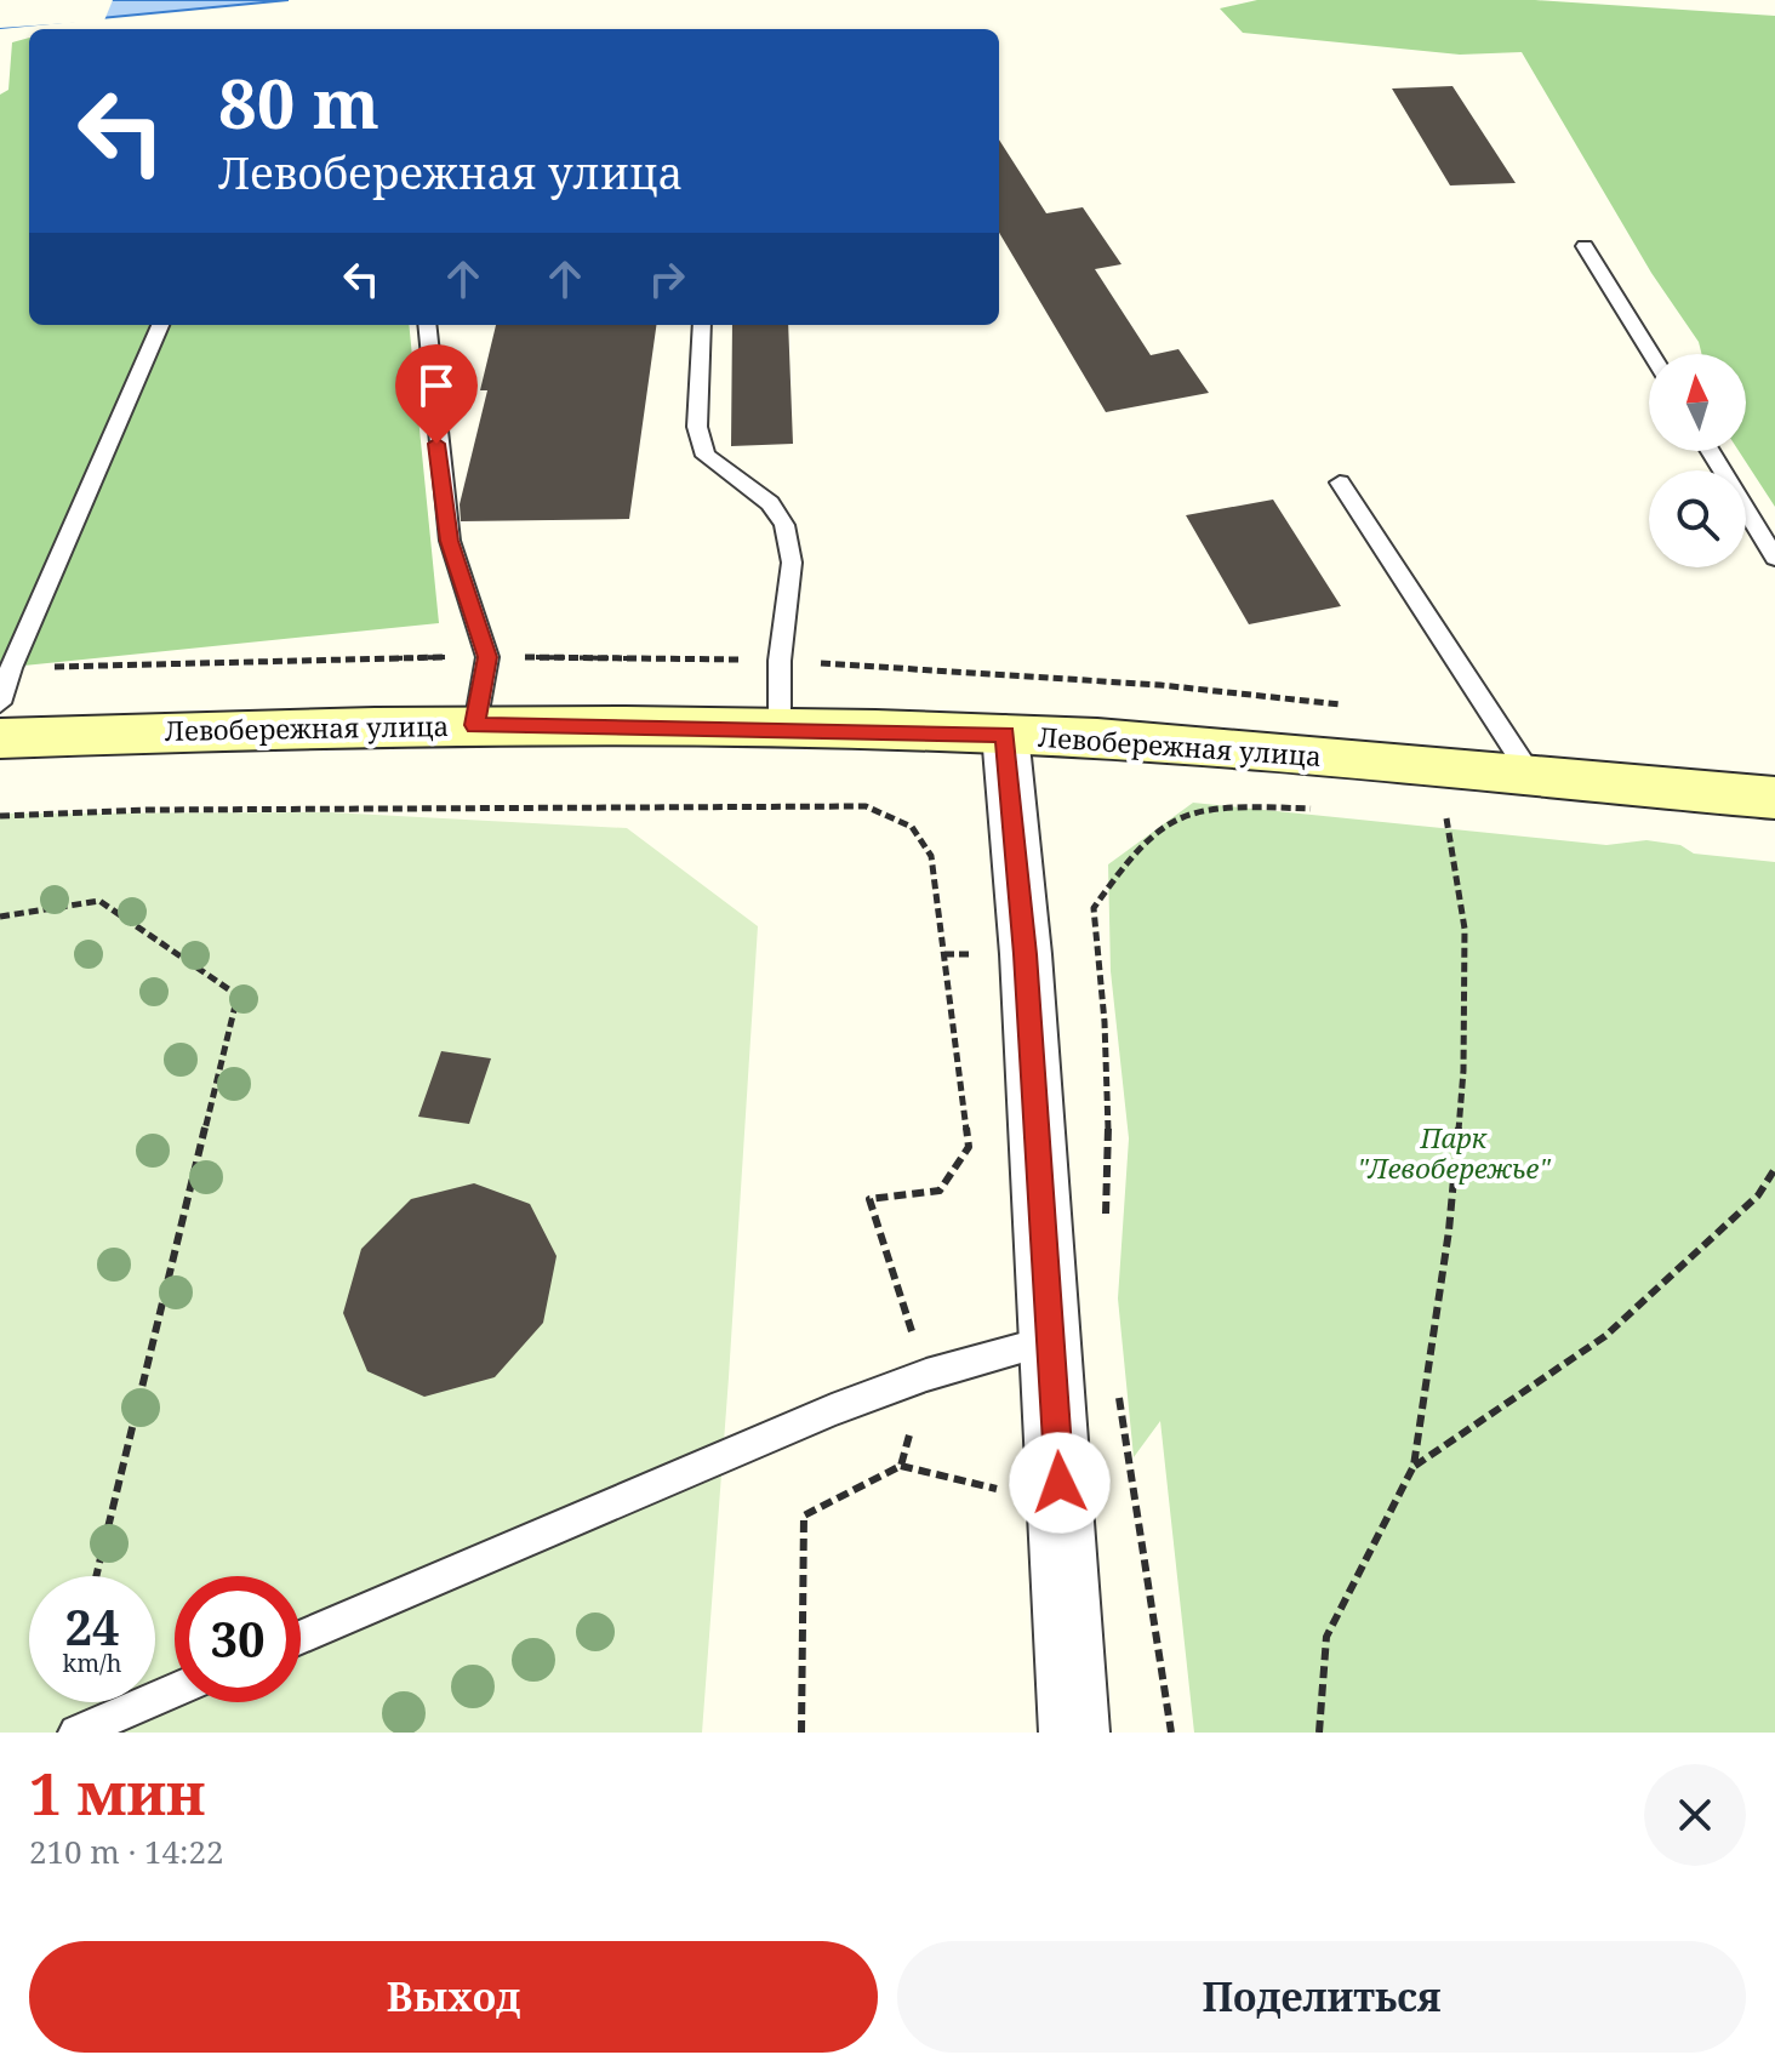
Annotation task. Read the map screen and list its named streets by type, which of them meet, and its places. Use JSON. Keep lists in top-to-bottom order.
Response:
{
  "streets": {
    "main road": ["Левобережная улица"]
  },
  "parks": ["Парк \"Левобережье\""],
  "north": "top",
  "page": {
    "turn": ["80 m", "Левобережная улица"],
    "speed": "24 km/h",
    "limit": "30",
    "heading": ["1 мин", "210 m · 14:22"],
    "buttons": ["Выход", "Поделиться"]
  }
}
